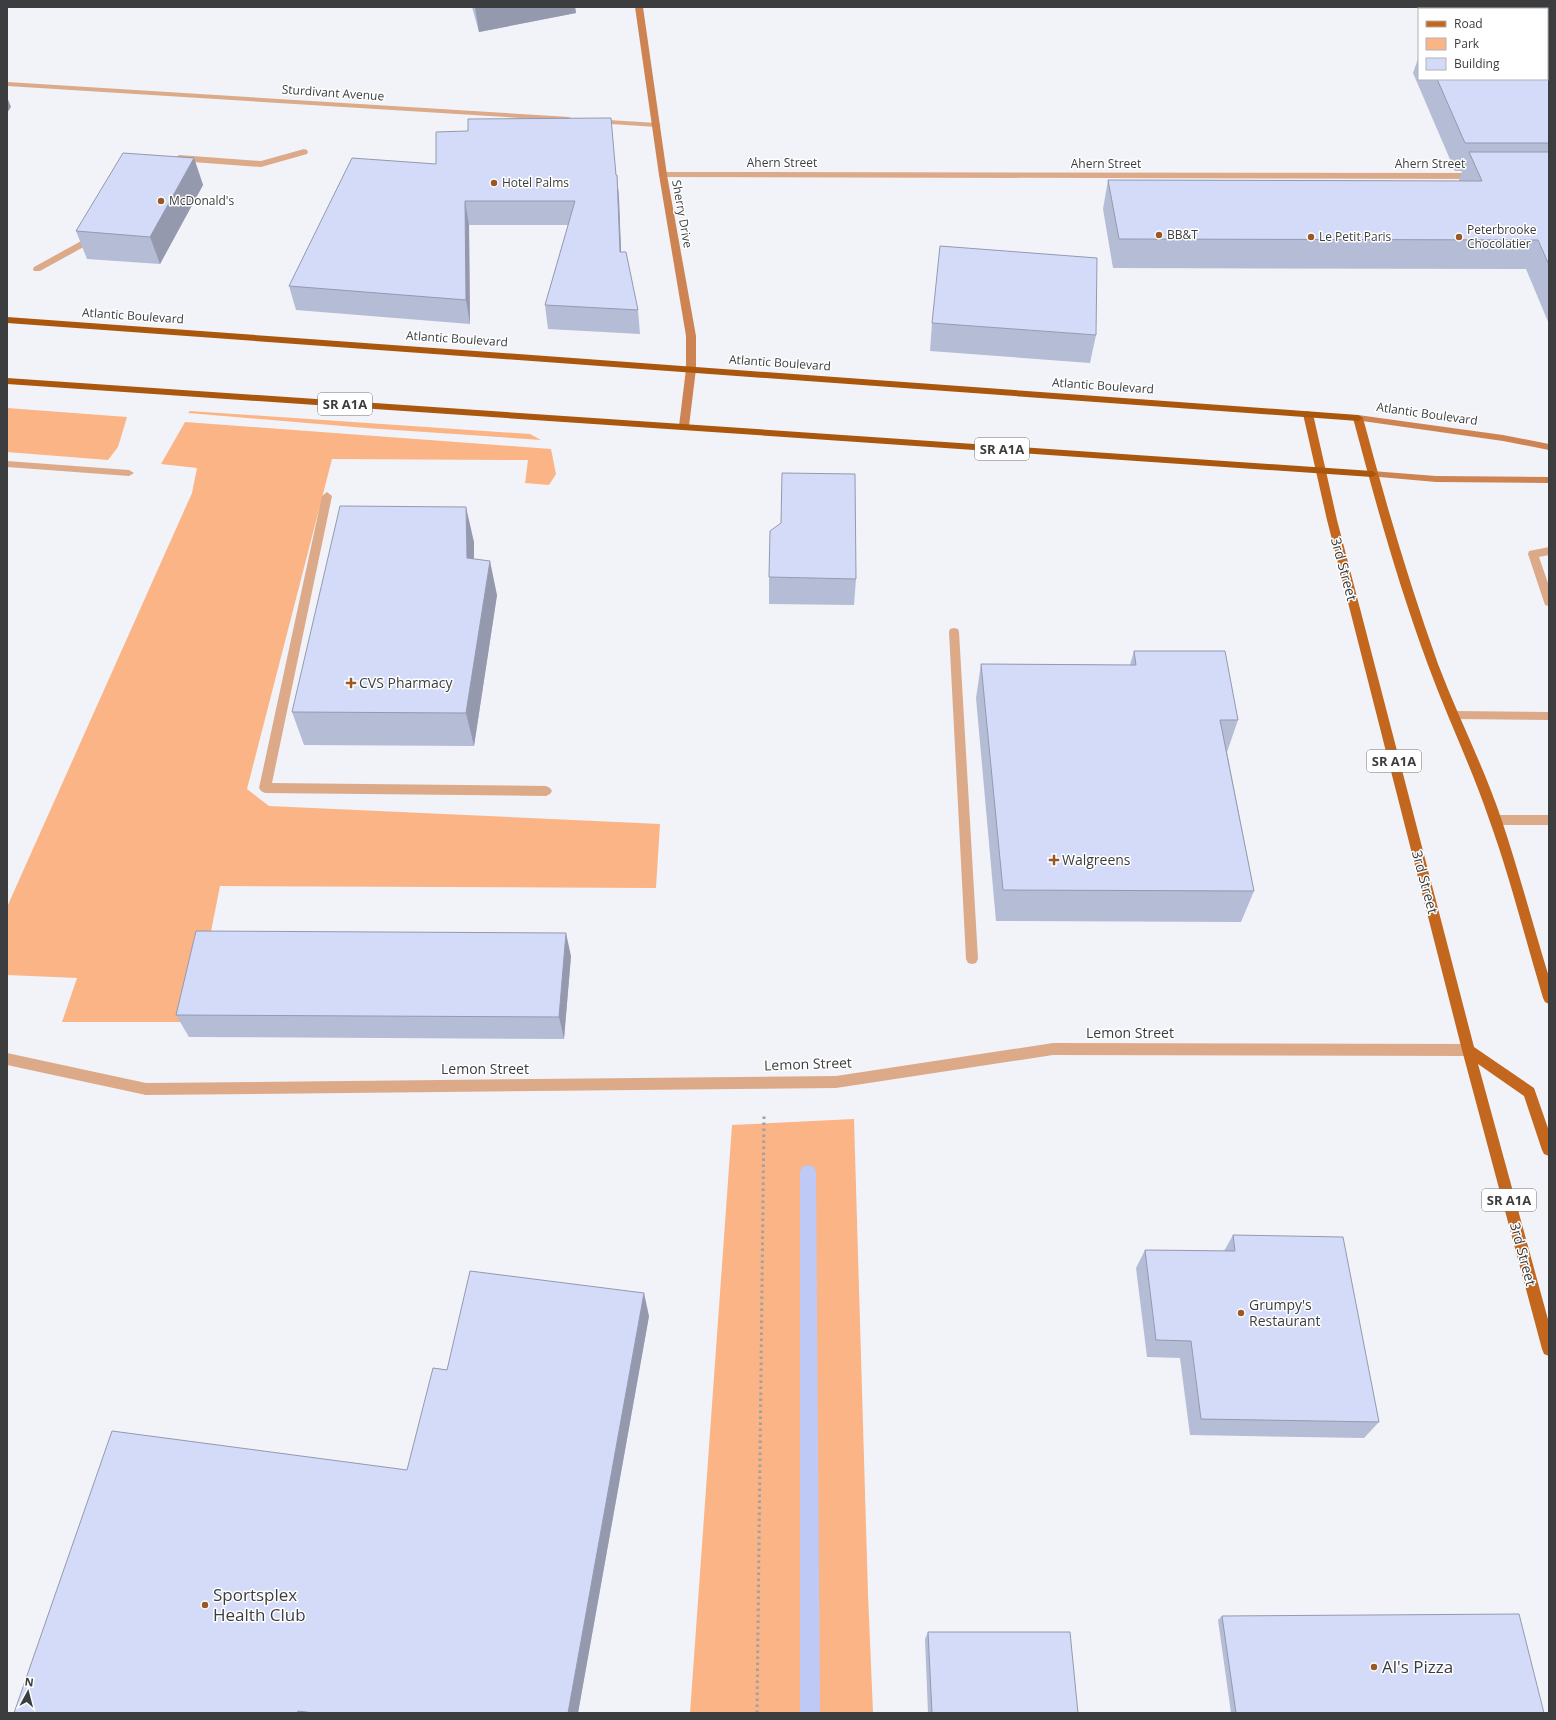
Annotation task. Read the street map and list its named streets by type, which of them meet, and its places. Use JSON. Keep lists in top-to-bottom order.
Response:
{
  "streets": {
    "highway": ["Atlantic Boulevard", "SR A1A"],
    "main road": ["3rd Street"],
    "street": [
      "Sturdivant Avenue",
      "Ahern Street",
      "Sherry Drive",
      "Lemon Street"
    ]
  },
  "crossings": [
    ["Sturdivant Avenue", "Sherry Drive"],
    ["Ahern Street", "Sherry Drive"],
    ["Sherry Drive", "Atlantic Boulevard"],
    ["Sherry Drive", "SR A1A"],
    ["Atlantic Boulevard", "3rd Street"],
    ["SR A1A", "3rd Street"],
    ["3rd Street", "Lemon Street"]
  ],
  "places": {
    "other": [
      "Hotel Palms",
      "McDonald's",
      "BB&T",
      "Le Petit Paris",
      "Peterbrooke Chocolatier",
      "Grumpy's Restaurant",
      "Sportsplex Health Club",
      "Al's Pizza"
    ],
    "health": ["CVS Pharmacy", "Walgreens"]
  },
  "legend": ["Road", "Park", "Building"],
  "north": "top"
}
